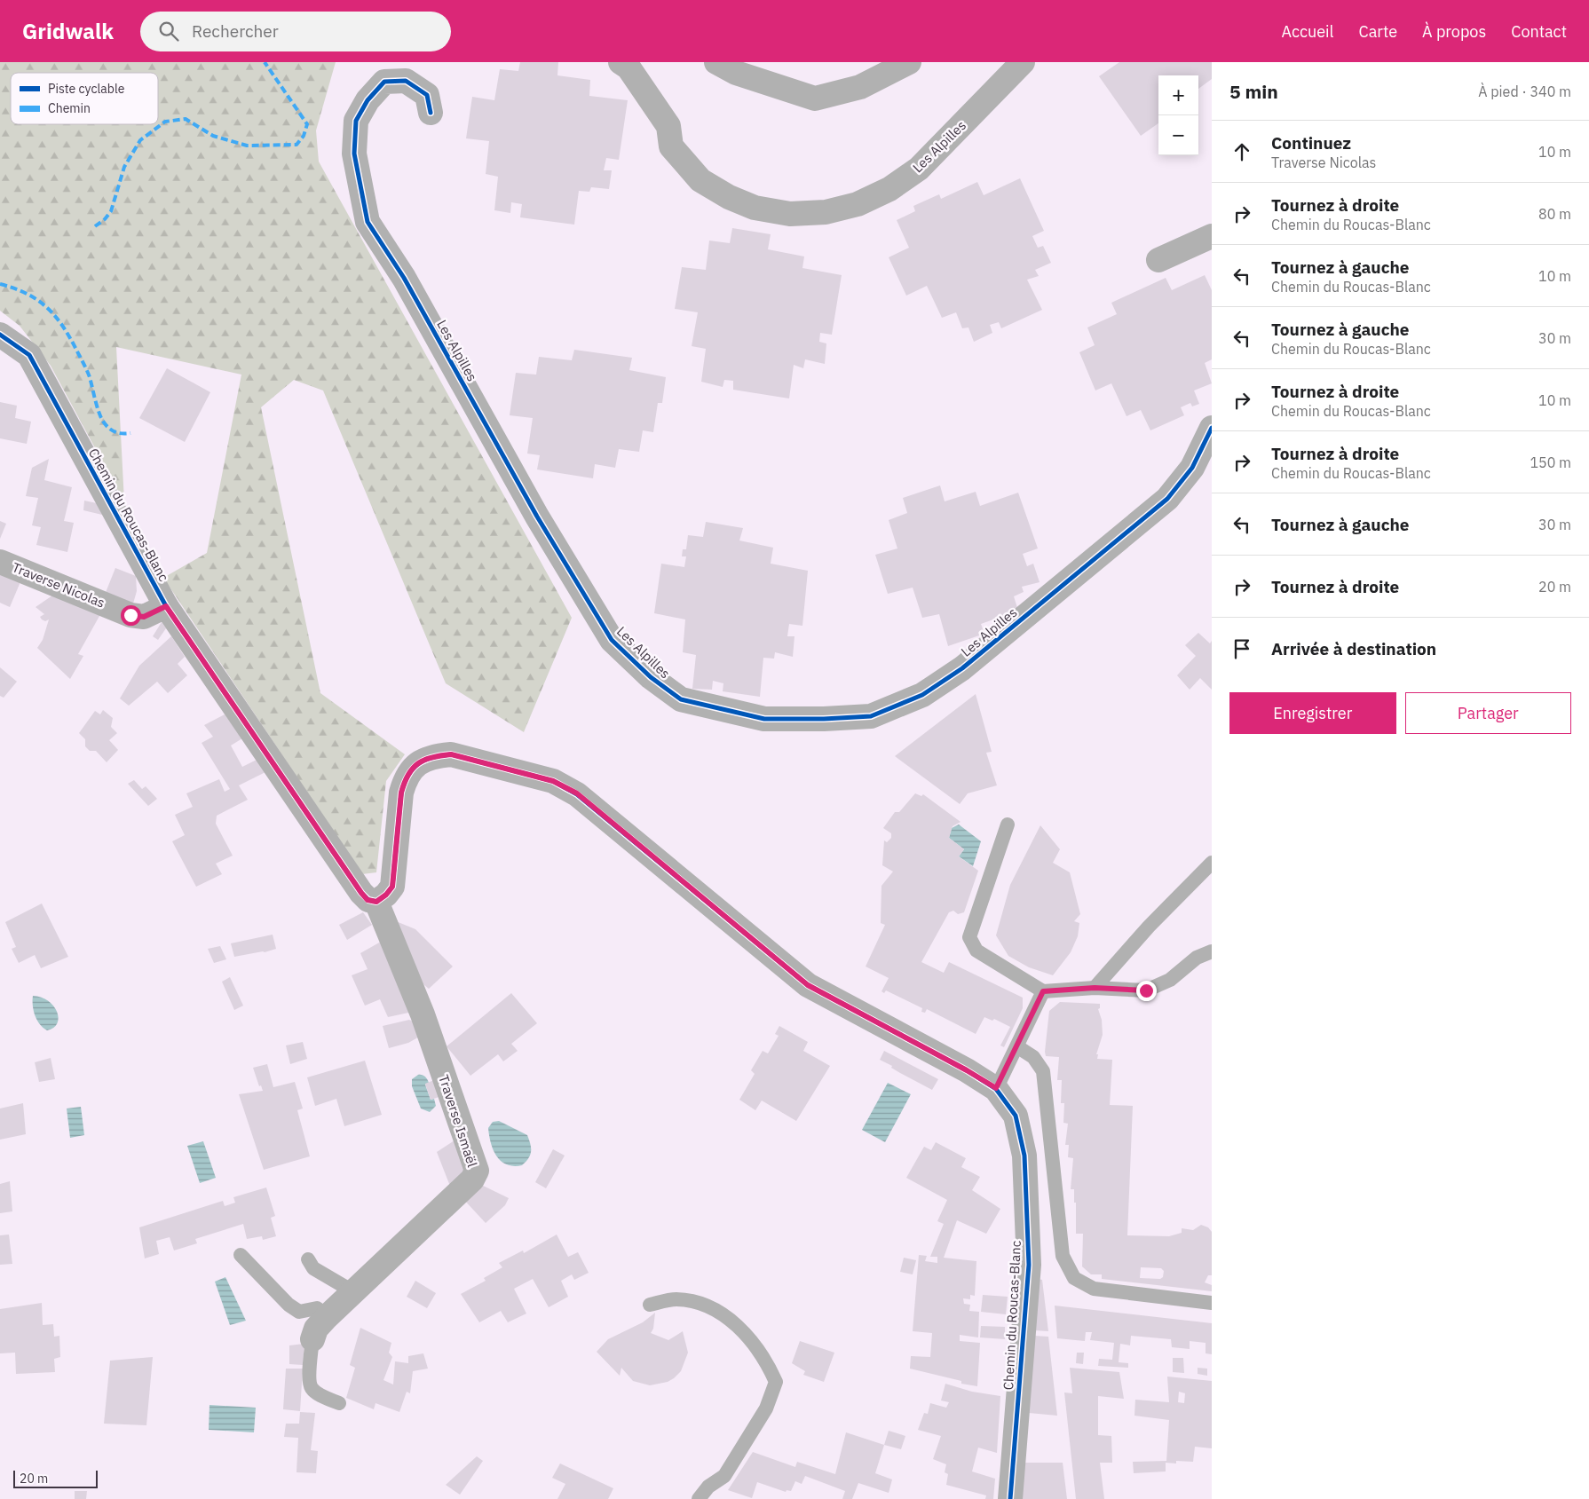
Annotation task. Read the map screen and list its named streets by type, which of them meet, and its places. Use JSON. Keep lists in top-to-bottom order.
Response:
{
  "streets": {
    "street": [
      "Les Alpilles",
      "Chemin du Roucas-Blanc",
      "Traverse Nicolas",
      "Traverse Ismaël"
    ]
  },
  "crossings": [
    ["Chemin du Roucas-Blanc", "Traverse Nicolas"],
    ["Chemin du Roucas-Blanc", "Traverse Ismaël"]
  ],
  "legend": ["Piste cyclable", "Chemin"],
  "scale_bar": "20 m",
  "page": {
    "header": "Gridwalk",
    "search": "Rechercher",
    "nav": [
      "Accueil",
      "Carte",
      "À propos",
      "Contact"
    ],
    "heading": ["5 min", "À pied · 340 m"],
    "map_buttons": ["+", "−"],
    "list": [
      ["Continuez", "Traverse Nicolas", "10 m"],
      ["Tournez à droite", "Chemin du Roucas-Blanc", "80 m"],
      ["Tournez à gauche", "Chemin du Roucas-Blanc", "10 m"],
      ["Tournez à gauche", "Chemin du Roucas-Blanc", "30 m"],
      ["Tournez à droite", "Chemin du Roucas-Blanc", "10 m"],
      ["Tournez à droite", "Chemin du Roucas-Blanc", "150 m"],
      ["Tournez à gauche", "30 m"],
      ["Tournez à droite", "20 m"],
      "Arrivée à destination"
    ],
    "buttons": ["Enregistrer", "Partager"],
    "scale": "20 m"
  }
}
